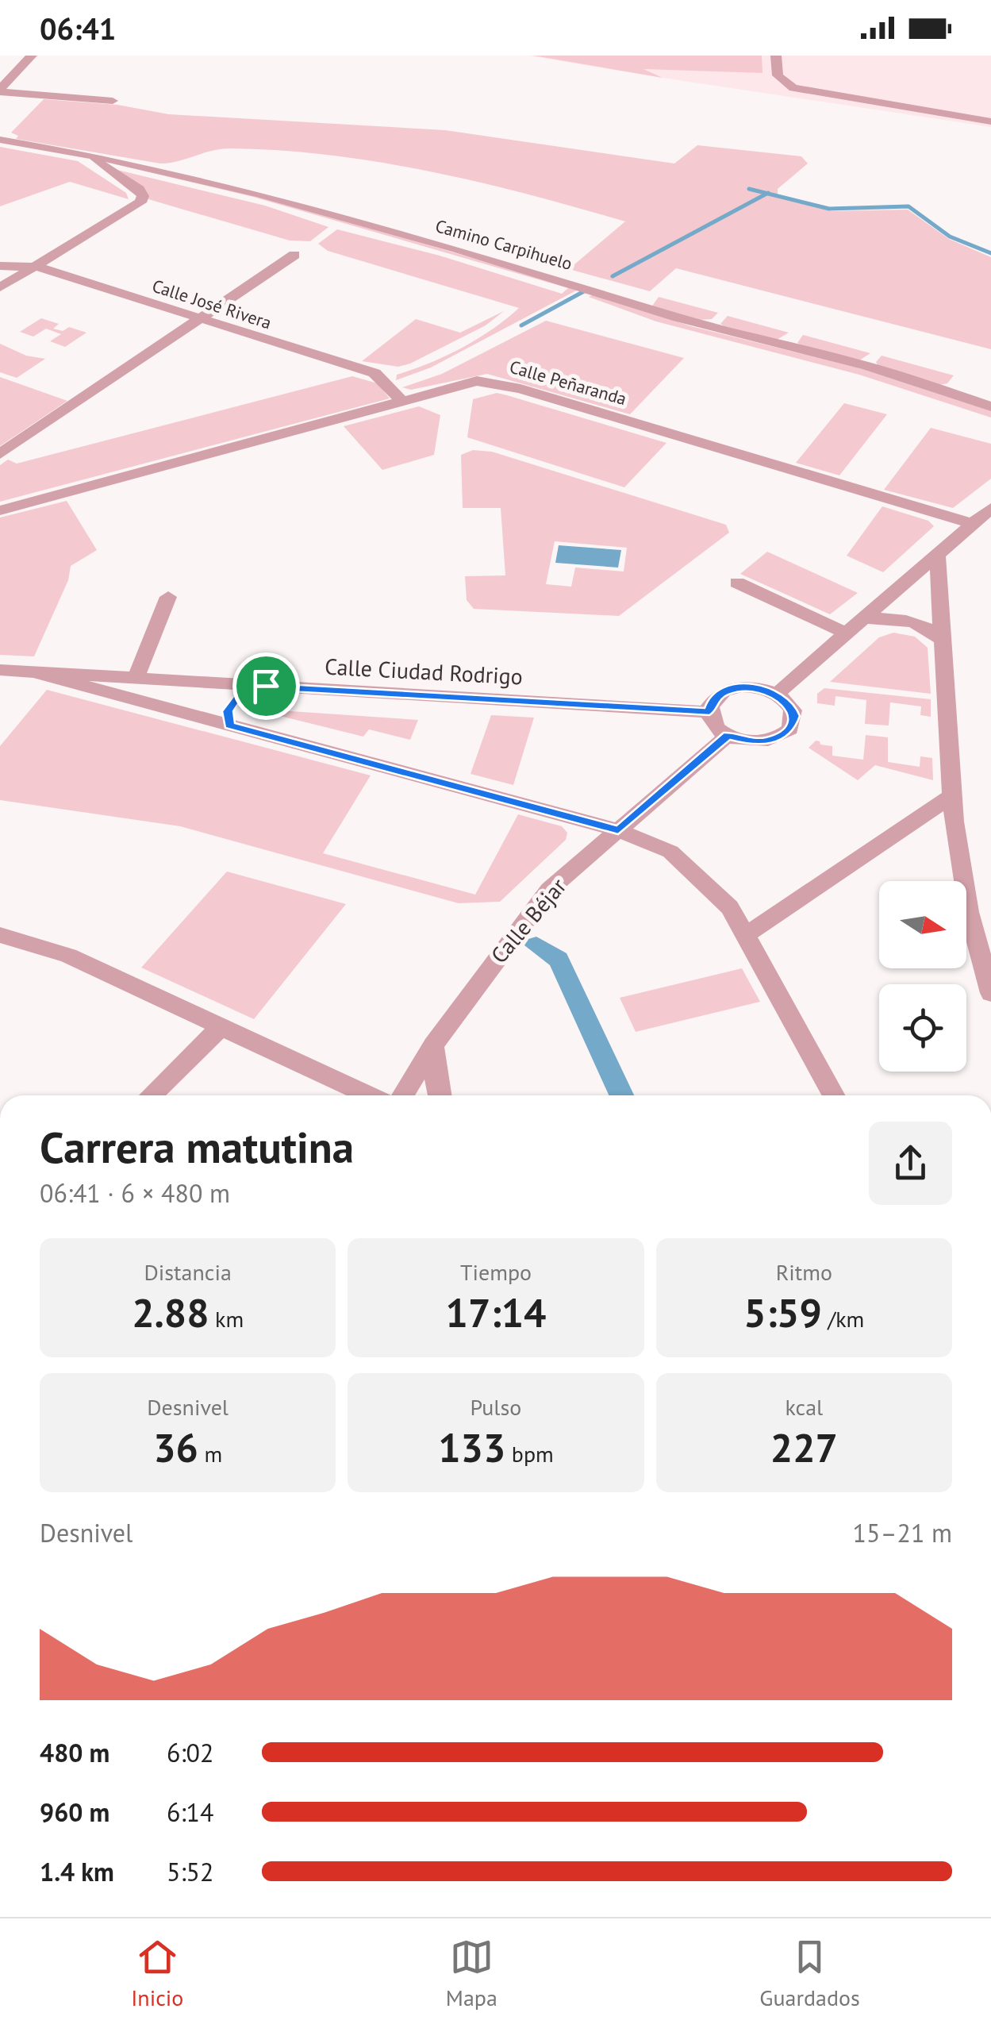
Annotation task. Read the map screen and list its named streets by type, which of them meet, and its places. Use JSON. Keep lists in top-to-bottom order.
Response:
{
  "streets": {
    "street": [
      "Camino Carpihuelo",
      "Calle José Rivera",
      "Calle Peñaranda",
      "Calle Ciudad Rodrigo",
      "Calle Béjar"
    ]
  },
  "crossings": [
    ["Calle José Rivera", "Calle Peñaranda"],
    ["Calle Ciudad Rodrigo", "Calle Béjar"]
  ],
  "north": "right",
  "page": {
    "status": "06:41",
    "heading": ["Carrera matutina", "06:41 · 6 × 480 m"],
    "stats": [
      ["Distancia", "2.88 km"],
      ["Tiempo", "17:14"],
      ["Ritmo", "5:59 /km"],
      ["Desnivel", "36 m"],
      ["Pulso", "133 bpm"],
      ["kcal", "227"]
    ],
    "chart": ["Desnivel", "15–21 m"],
    "list": [
      {
        "name": "480 m",
        "note": "6:02"
      },
      {
        "name": "960 m",
        "note": "6:14"
      },
      {
        "name": "1.4 km",
        "note": "5:52"
      }
    ],
    "tabs": ["Inicio", "Mapa", "Guardados"]
  }
}
